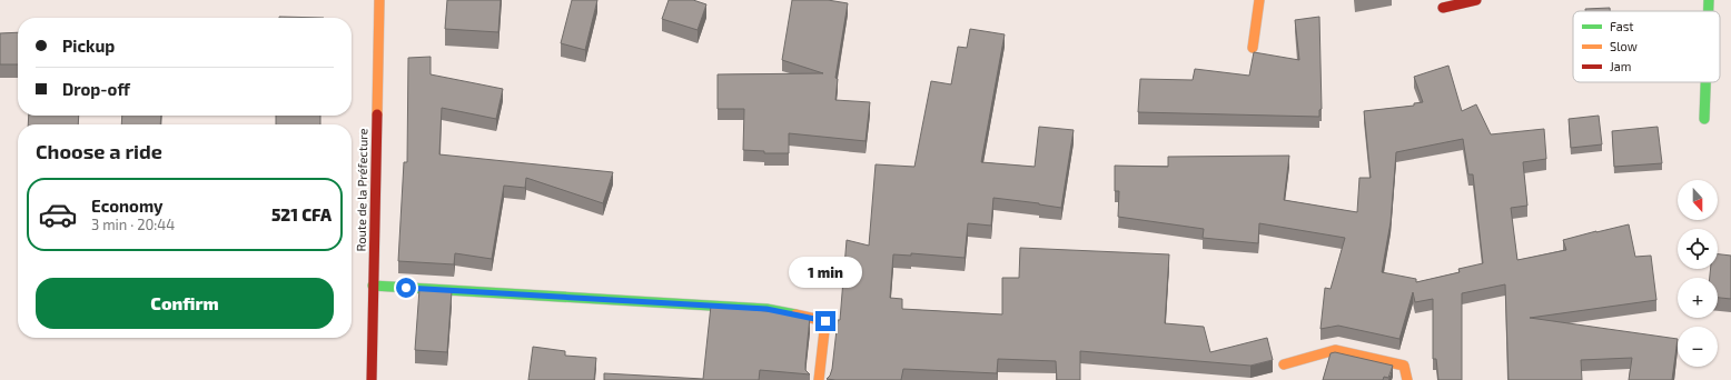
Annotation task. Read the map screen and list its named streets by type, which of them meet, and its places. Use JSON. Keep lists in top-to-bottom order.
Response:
{
  "streets": {
    "street": ["Route de la Préfecture"]
  },
  "legend": ["Fast", "Slow", "Jam"],
  "north": "bottom",
  "page": {
    "banner": ["Pickup", "Drop-off"],
    "heading": "Choose a ride",
    "list": [
      {
        "name": "Economy",
        "note": "3 min · 20:44",
        "value": "521 CFA"
      }
    ],
    "map_buttons": ["+", "−"],
    "bubble": "1 min",
    "buttons": "Confirm"
  }
}
